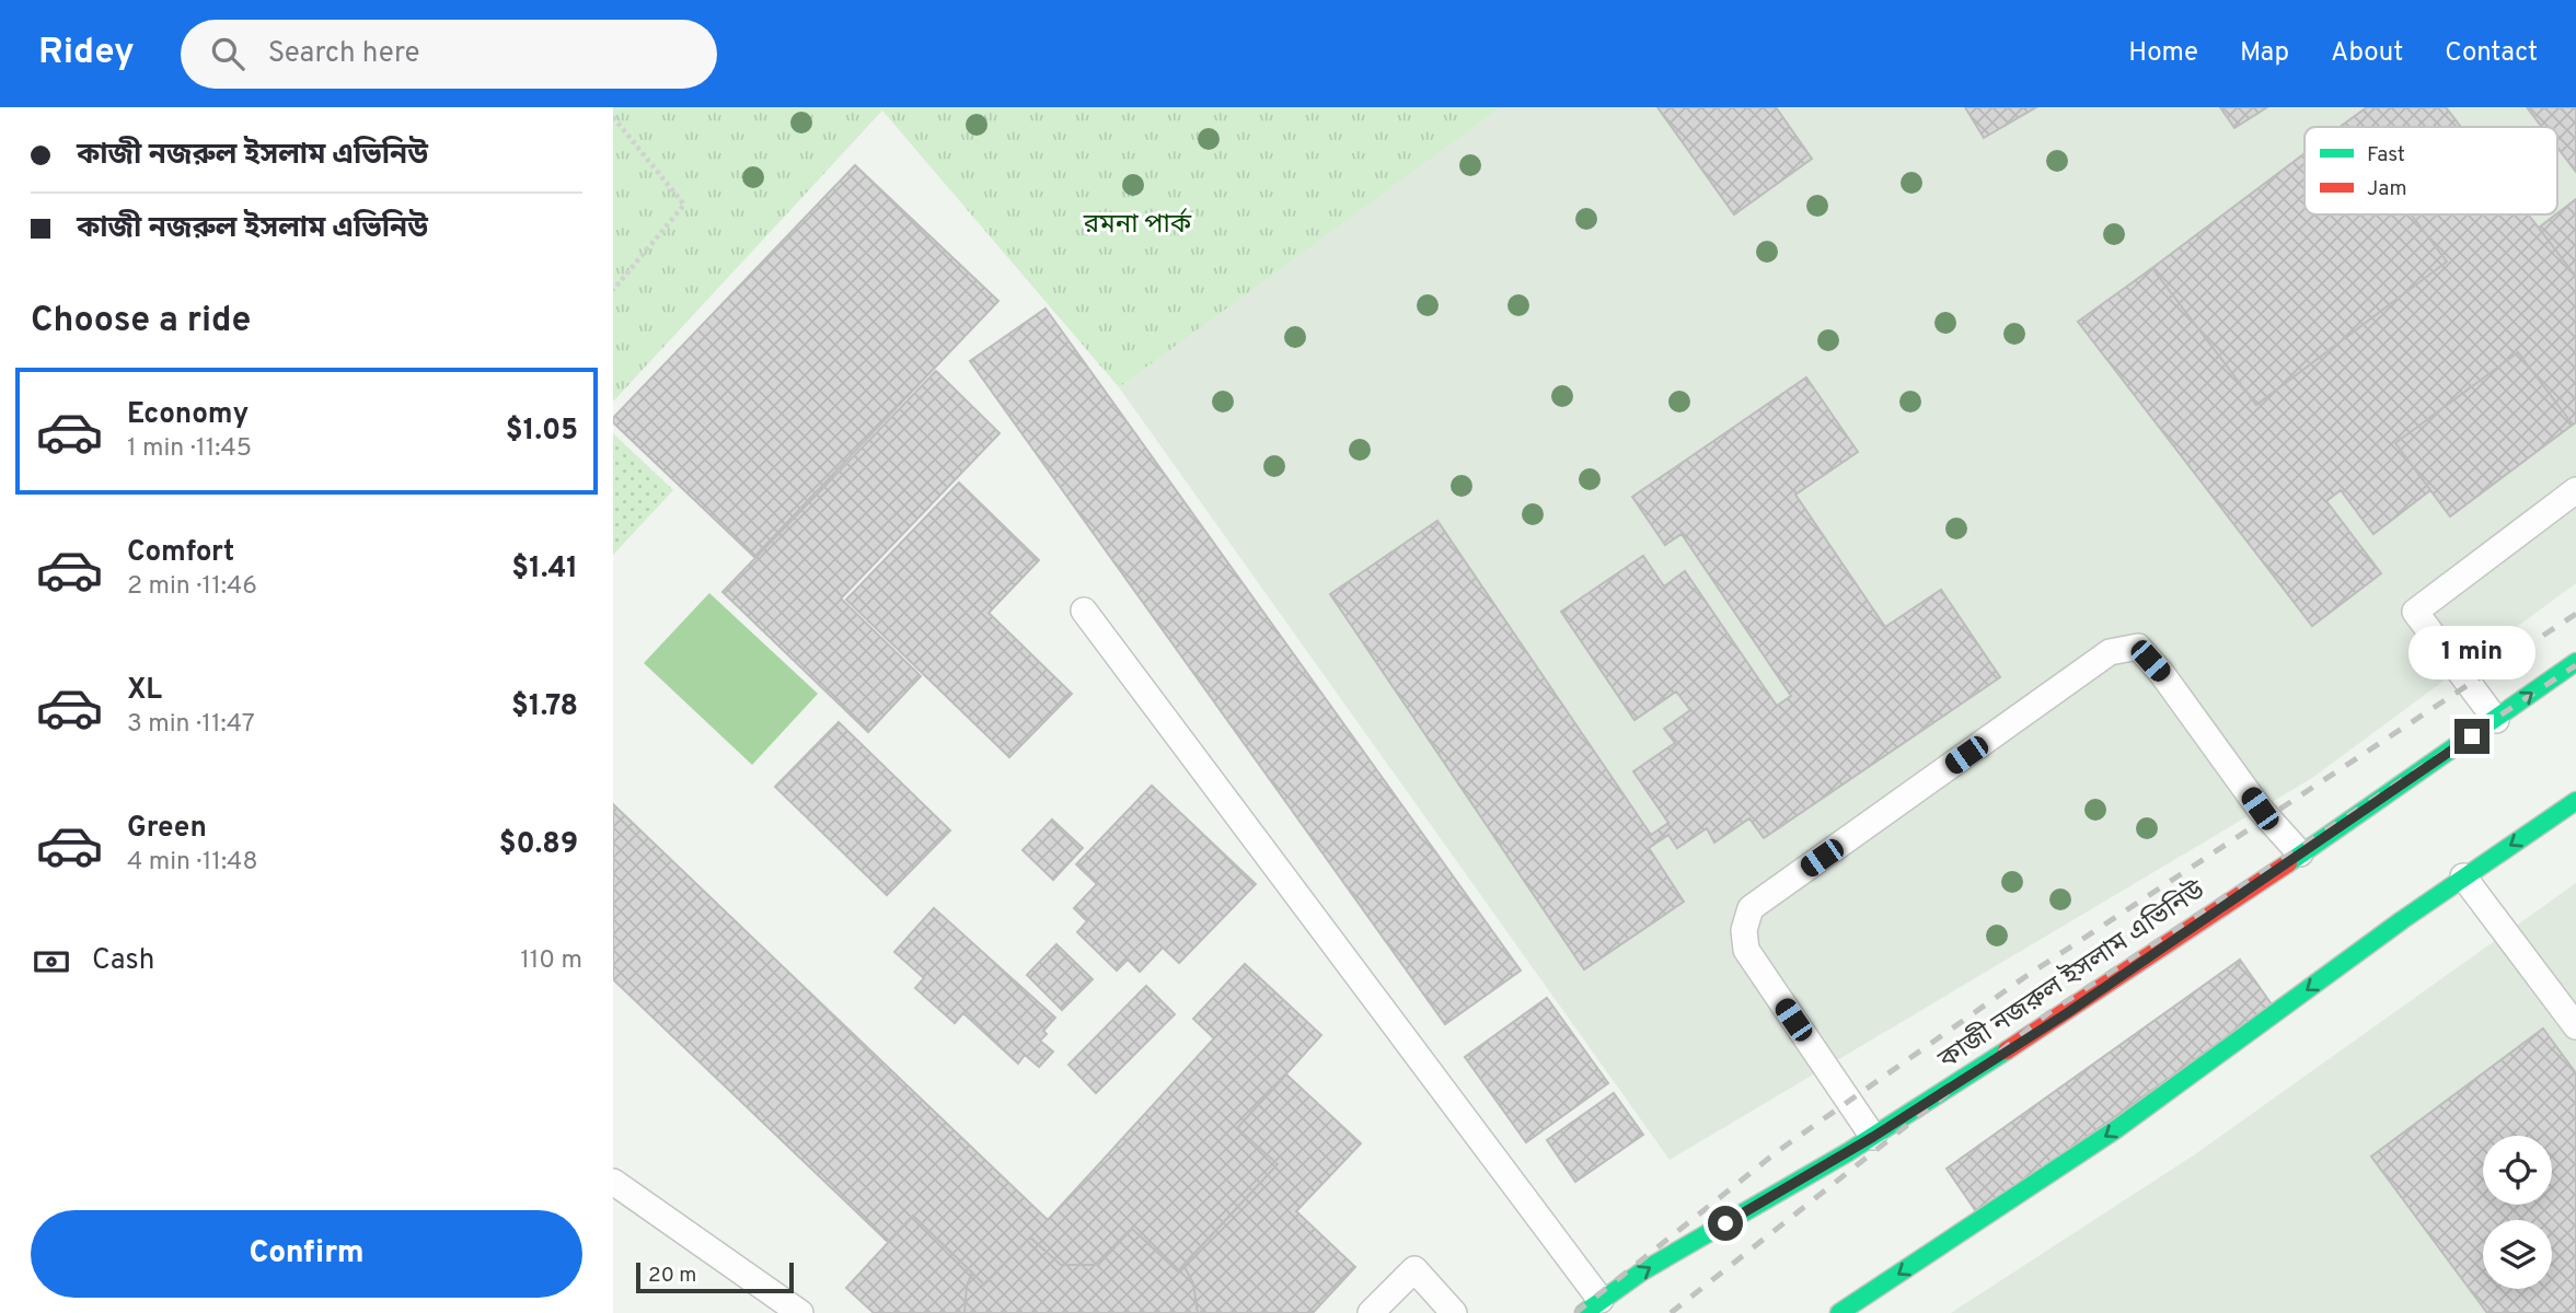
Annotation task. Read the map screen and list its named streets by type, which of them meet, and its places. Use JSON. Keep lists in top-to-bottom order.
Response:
{
  "streets": {
    "highway": ["কাজী নজরুল ইসলাম এভিনিউ"]
  },
  "parks": ["রমনা পার্ক"],
  "legend": ["Fast", "Jam"],
  "scale_bar": "20 m",
  "page": {
    "header": "Ridey",
    "search": "Search here",
    "nav": [
      "Home",
      "Map",
      "About",
      "Contact"
    ],
    "banner": ["কাজী নজরুল ইসলাম এভিনিউ", "কাজী নজরুল ইসলাম এভিনিউ"],
    "heading": "Choose a ride",
    "list": [
      {
        "name": "Economy",
        "note": "1 min · 11:45",
        "value": "$1.05"
      },
      {
        "name": "Comfort",
        "note": "2 min · 11:46",
        "value": "$1.41"
      },
      {
        "name": "XL",
        "note": "3 min · 11:47",
        "value": "$1.78"
      },
      {
        "name": "Green",
        "note": "4 min · 11:48",
        "value": "$0.89"
      }
    ],
    "bubble": "1 min",
    "pay": ["Cash", "110 m"],
    "buttons": "Confirm",
    "scale": "20 m"
  }
}
